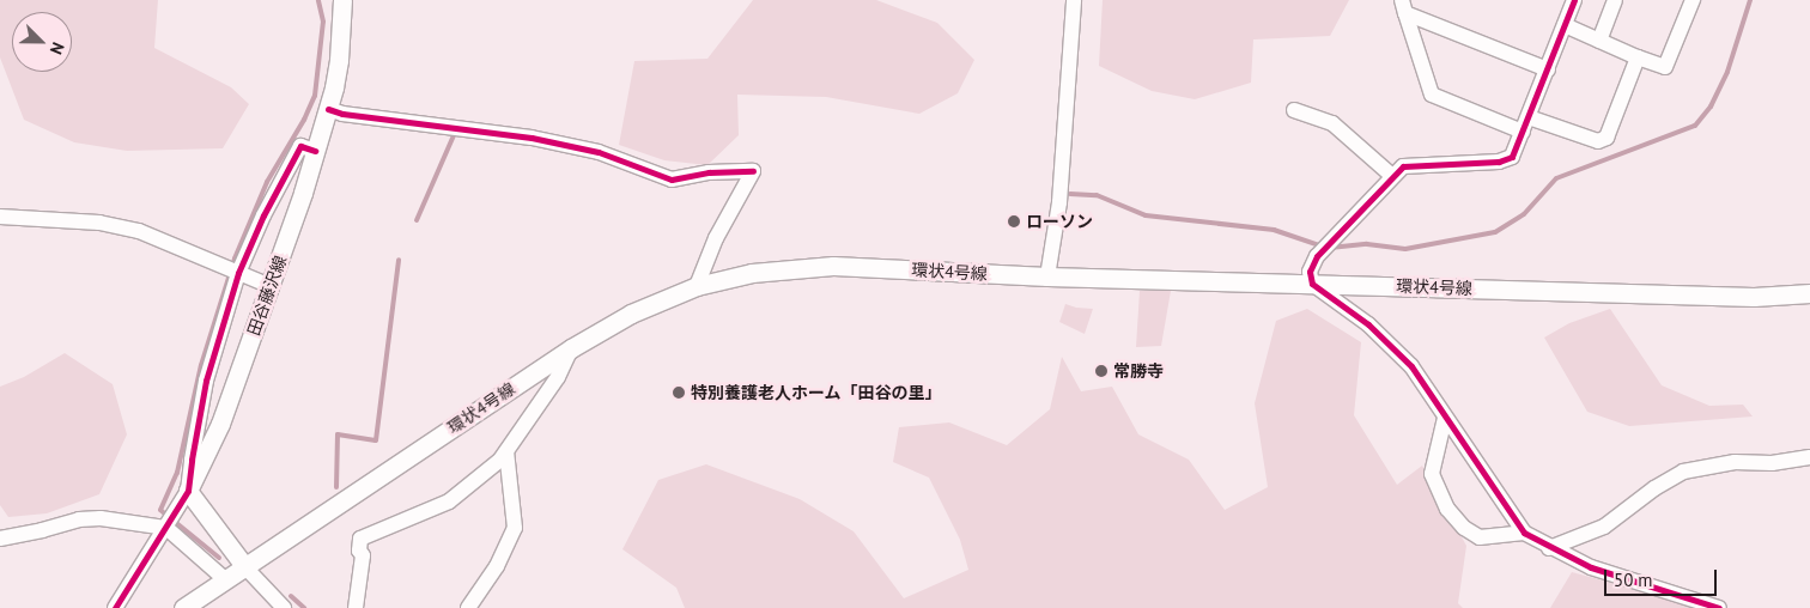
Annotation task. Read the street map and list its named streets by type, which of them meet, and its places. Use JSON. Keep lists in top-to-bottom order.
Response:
{
  "streets": {
    "main road": ["環状4号線", "田谷藤沢線"]
  },
  "places": ["ローソン", "常勝寺", "特別養護老人ホーム「田谷の里」"],
  "scale_bar": "50 m",
  "north": "bottom right"
}
